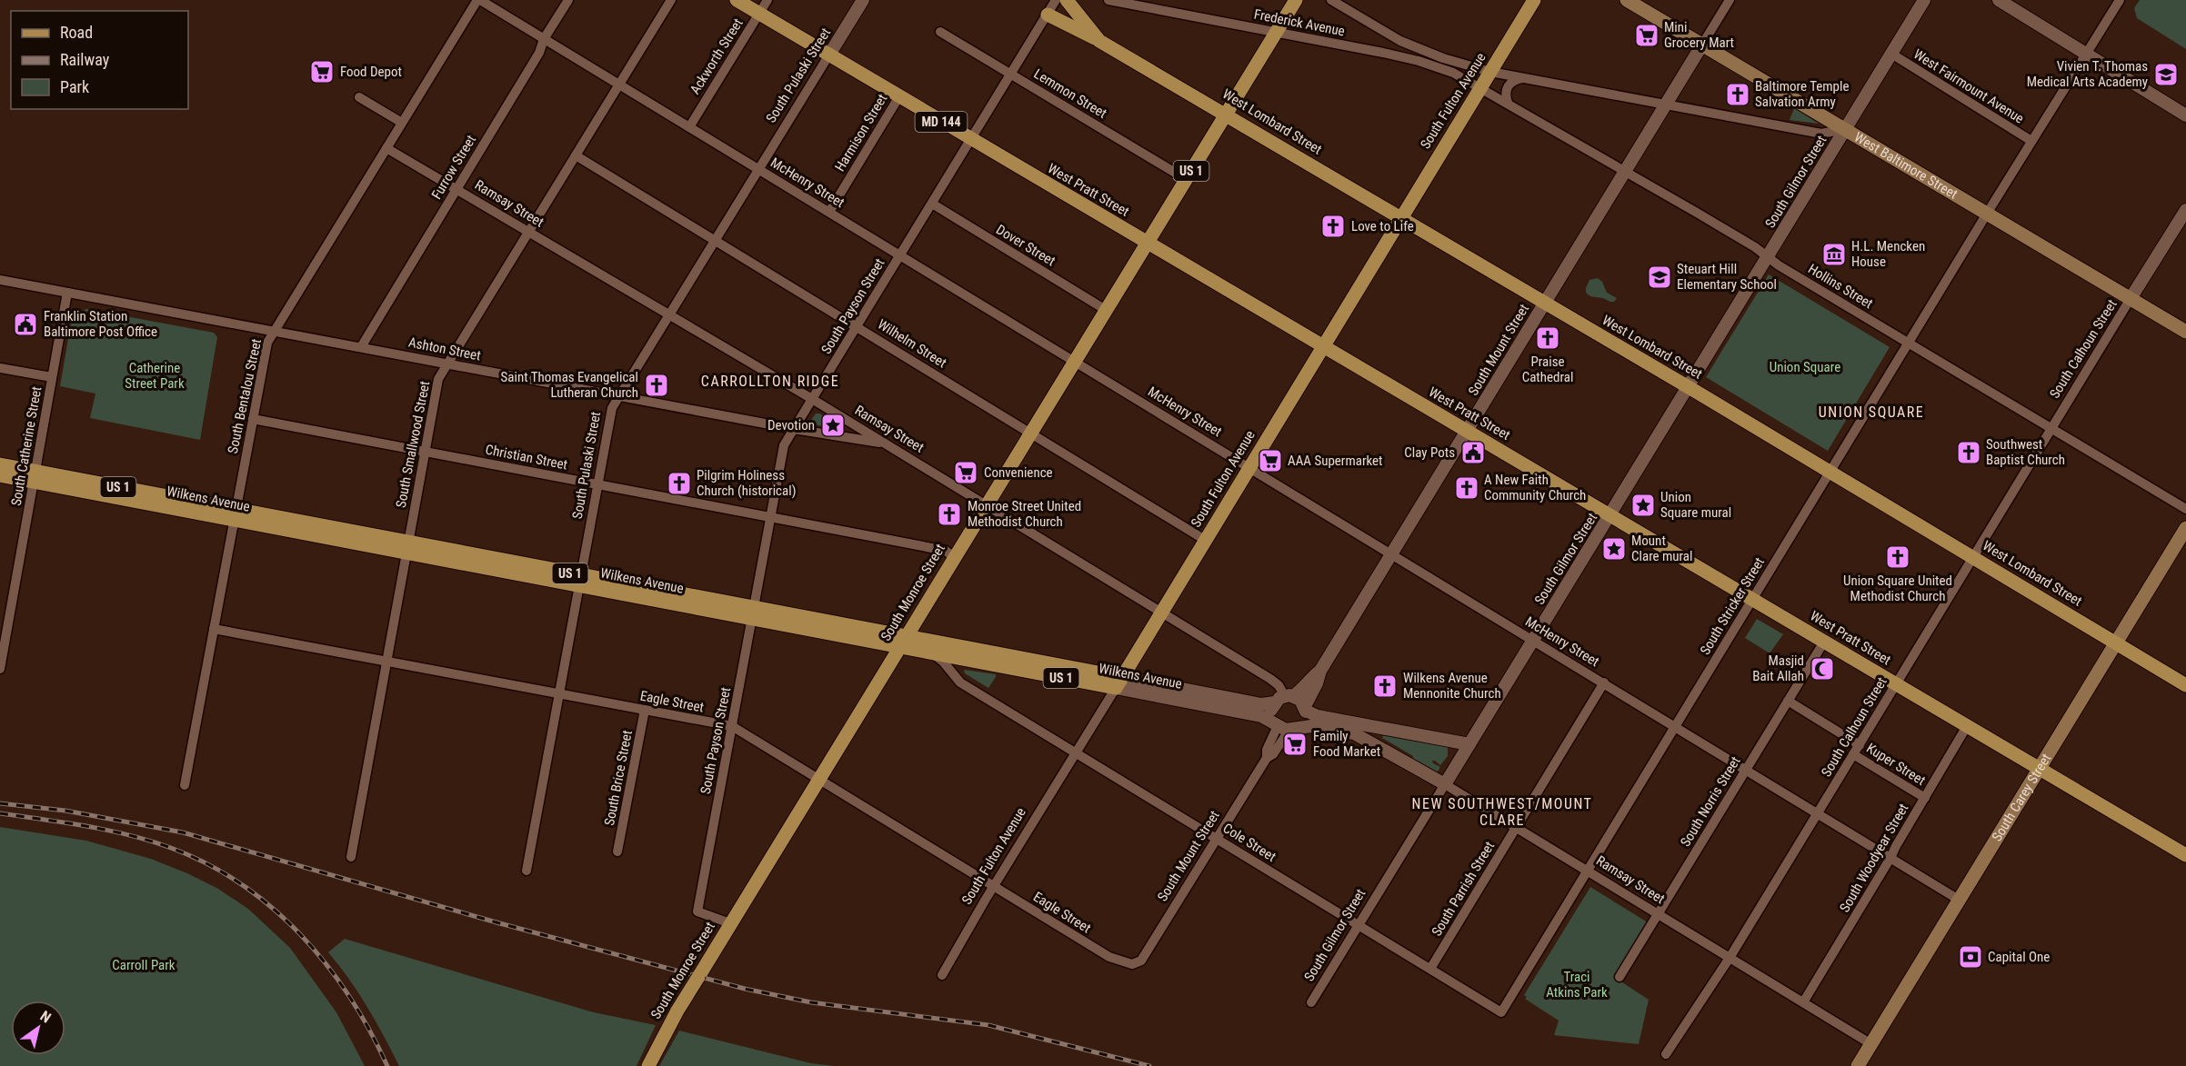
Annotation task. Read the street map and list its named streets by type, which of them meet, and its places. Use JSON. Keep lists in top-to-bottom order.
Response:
{
  "streets": {
    "main road": [
      "South Fulton Avenue",
      "MD 144",
      "West Lombard Street",
      "West Baltimore Street",
      "US 1",
      "West Pratt Street",
      "Wilkens Avenue",
      "South Monroe Street",
      "South Carey Street"
    ],
    "street": [
      "Frederick Avenue",
      "Ackworth Street",
      "South Pulaski Street",
      "West Fairmount Avenue",
      "Lemmon Street",
      "Harmison Street",
      "Furrow Street",
      "South Gilmor Street",
      "McHenry Street",
      "Ramsay Street",
      "Dover Street",
      "Hollins Street",
      "South Payson Street",
      "Wilhelm Street",
      "Ashton Street",
      "South Calhoun Street",
      "South Mount Street",
      "South Bentalou Street",
      "South Smallwood Street",
      "South Catherine Street",
      "Christian Street",
      "South Stricker Street",
      "Eagle Street",
      "Kuper Street",
      "South Brice Street",
      "South Norris Street",
      "Cole Street",
      "South Woodyear Street",
      "South Parrish Street"
    ]
  },
  "crossings": [
    ["Frederick Avenue", "South Fulton Avenue"],
    ["Frederick Avenue", "Hollins Street"],
    ["Frederick Avenue", "South Monroe Street"],
    ["Ackworth Street", "McHenry Street"],
    ["Ackworth Street", "West Pratt Street"],
    ["South Pulaski Street", "McHenry Street"],
    ["South Pulaski Street", "West Pratt Street"],
    ["South Pulaski Street", "Ramsay Street"],
    ["South Pulaski Street", "Wilhelm Street"],
    ["South Pulaski Street", "Ashton Street"],
    ["South Pulaski Street", "Christian Street"],
    ["South Pulaski Street", "Wilkens Avenue"],
    ["South Pulaski Street", "Eagle Street"],
    ["West Fairmount Avenue", "South Gilmor Street"],
    ["West Fairmount Avenue", "South Stricker Street"],
    ["Lemmon Street", "South Payson Street"],
    ["Lemmon Street", "South Monroe Street"],
    ["South Fulton Avenue", "West Lombard Street"],
    ["South Fulton Avenue", "McHenry Street"],
    ["South Fulton Avenue", "West Pratt Street"],
    ["South Fulton Avenue", "Ramsay Street"],
    ["South Fulton Avenue", "Hollins Street"],
    ["South Fulton Avenue", "Wilhelm Street"],
    ["South Fulton Avenue", "Wilkens Avenue"],
    ["South Fulton Avenue", "Eagle Street"],
    ["South Fulton Avenue", "Cole Street"],
    ["West Lombard Street", "South Gilmor Street"],
    ["West Lombard Street", "South Payson Street"],
    ["West Lombard Street", "South Calhoun Street"],
    ["West Lombard Street", "South Mount Street"],
    ["West Lombard Street", "South Monroe Street"],
    ["West Lombard Street", "South Stricker Street"],
    ["West Lombard Street", "South Carey Street"],
    ["Harmison Street", "McHenry Street"],
    ["Harmison Street", "West Pratt Street"],
    ["West Baltimore Street", "South Gilmor Street"],
    ["West Baltimore Street", "South Calhoun Street"],
    ["West Baltimore Street", "South Mount Street"],
    ["West Baltimore Street", "South Stricker Street"],
    ["Furrow Street", "McHenry Street"],
    ["Furrow Street", "Ramsay Street"],
    ["Furrow Street", "Ashton Street"],
    ["South Gilmor Street", "McHenry Street"],
    ["South Gilmor Street", "West Pratt Street"],
    ["South Gilmor Street", "Ramsay Street"],
    ["South Gilmor Street", "Hollins Street"],
    ["South Gilmor Street", "Cole Street"],
    ["McHenry Street", "South Payson Street"],
    ["McHenry Street", "South Calhoun Street"],
    ["McHenry Street", "South Mount Street"],
    ["McHenry Street", "South Bentalou Street"],
    ["McHenry Street", "South Smallwood Street"],
    ["McHenry Street", "South Monroe Street"],
    ["McHenry Street", "South Stricker Street"],
    ["McHenry Street", "South Carey Street"],
    ["McHenry Street", "South Norris Street"],
    ["McHenry Street", "South Woodyear Street"],
    ["McHenry Street", "South Parrish Street"],
    ["West Pratt Street", "South Payson Street"],
    ["West Pratt Street", "South Calhoun Street"],
    ["West Pratt Street", "South Mount Street"],
    ["West Pratt Street", "South Monroe Street"],
    ["West Pratt Street", "South Stricker Street"],
    ["West Pratt Street", "South Carey Street"],
    ["West Pratt Street", "South Norris Street"],
    ["West Pratt Street", "South Woodyear Street"],
    ["Ramsay Street", "South Payson Street"],
    ["Ramsay Street", "Ashton Street"],
    ["Ramsay Street", "South Calhoun Street"],
    ["Ramsay Street", "South Mount Street"],
    ["Ramsay Street", "South Bentalou Street"],
    ["Ramsay Street", "South Smallwood Street"],
    ["Ramsay Street", "Wilkens Avenue"],
    ["Ramsay Street", "South Monroe Street"],
    ["Ramsay Street", "South Stricker Street"],
    ["Ramsay Street", "South Carey Street"],
    ["Ramsay Street", "South Norris Street"],
    ["Ramsay Street", "South Woodyear Street"],
    ["Ramsay Street", "South Parrish Street"],
    ["Dover Street", "South Payson Street"],
    ["Dover Street", "South Monroe Street"],
    ["Hollins Street", "South Calhoun Street"],
    ["Hollins Street", "South Mount Street"],
    ["Hollins Street", "South Stricker Street"],
    ["South Payson Street", "Wilhelm Street"],
    ["South Payson Street", "Ashton Street"],
    ["South Payson Street", "Christian Street"],
    ["South Payson Street", "Wilkens Avenue"],
    ["South Payson Street", "South Monroe Street"],
    ["South Payson Street", "Eagle Street"],
    ["Wilhelm Street", "South Smallwood Street"],
    ["Wilhelm Street", "South Monroe Street"],
    ["Ashton Street", "South Bentalou Street"],
    ["Ashton Street", "South Smallwood Street"],
    ["Ashton Street", "South Catherine Street"],
    ["South Calhoun Street", "Kuper Street"],
    ["South Mount Street", "Wilkens Avenue"],
    ["South Mount Street", "Eagle Street"],
    ["South Mount Street", "Cole Street"],
    ["South Bentalou Street", "Christian Street"],
    ["South Bentalou Street", "Wilkens Avenue"],
    ["South Bentalou Street", "Eagle Street"],
    ["South Smallwood Street", "Christian Street"],
    ["South Smallwood Street", "Wilkens Avenue"],
    ["South Smallwood Street", "Eagle Street"],
    ["South Catherine Street", "Wilkens Avenue"],
    ["Christian Street", "South Monroe Street"],
    ["Wilkens Avenue", "South Monroe Street"],
    ["Wilkens Avenue", "Cole Street"],
    ["South Monroe Street", "Eagle Street"],
    ["South Stricker Street", "Cole Street"],
    ["Eagle Street", "South Brice Street"],
    ["Kuper Street", "South Norris Street"],
    ["Kuper Street", "South Woodyear Street"],
    ["Cole Street", "South Parrish Street"]
  ],
  "districts": ["CARROLLTON RIDGE", "UNION SQUARE", "NEW SOUTHWEST/MOUNT CLARE"],
  "parks": [
    "Union Square",
    "Catherine Street Park",
    "Carroll Park",
    "Traci Atkins Park"
  ],
  "places": {
    "supermarket": [
      "Mini Grocery Mart",
      "Food Depot",
      "AAA Supermarket",
      "Convenience",
      "Family Food Market"
    ],
    "school or university": ["Vivien T. Thomas Medical Arts Academy", "Steuart Hill Elementary School"],
    "church": [
      "Baltimore Temple Salvation Army",
      "Love to Life",
      "Praise Cathedral",
      "Saint Thomas Evangelical Lutheran Church",
      "Southwest Baptist Church",
      "Pilgrim Holiness Church (historical)",
      "A New Faith Community Church",
      "Monroe Street United Methodist Church",
      "Union Square United Methodist Church",
      "Wilkens Avenue Mennonite Church"
    ],
    "museum": ["H.L. Mencken House"],
    "public building": ["Franklin Station Baltimore Post Office", "Clay Pots"],
    "place": ["Devotion", "Union Square mural", "Mount Clare mural"],
    "mosque": ["Masjid Bait Allah"],
    "bank": ["Capital One"]
  },
  "legend": ["Road", "Railway", "Park"],
  "north": "top right"
}
